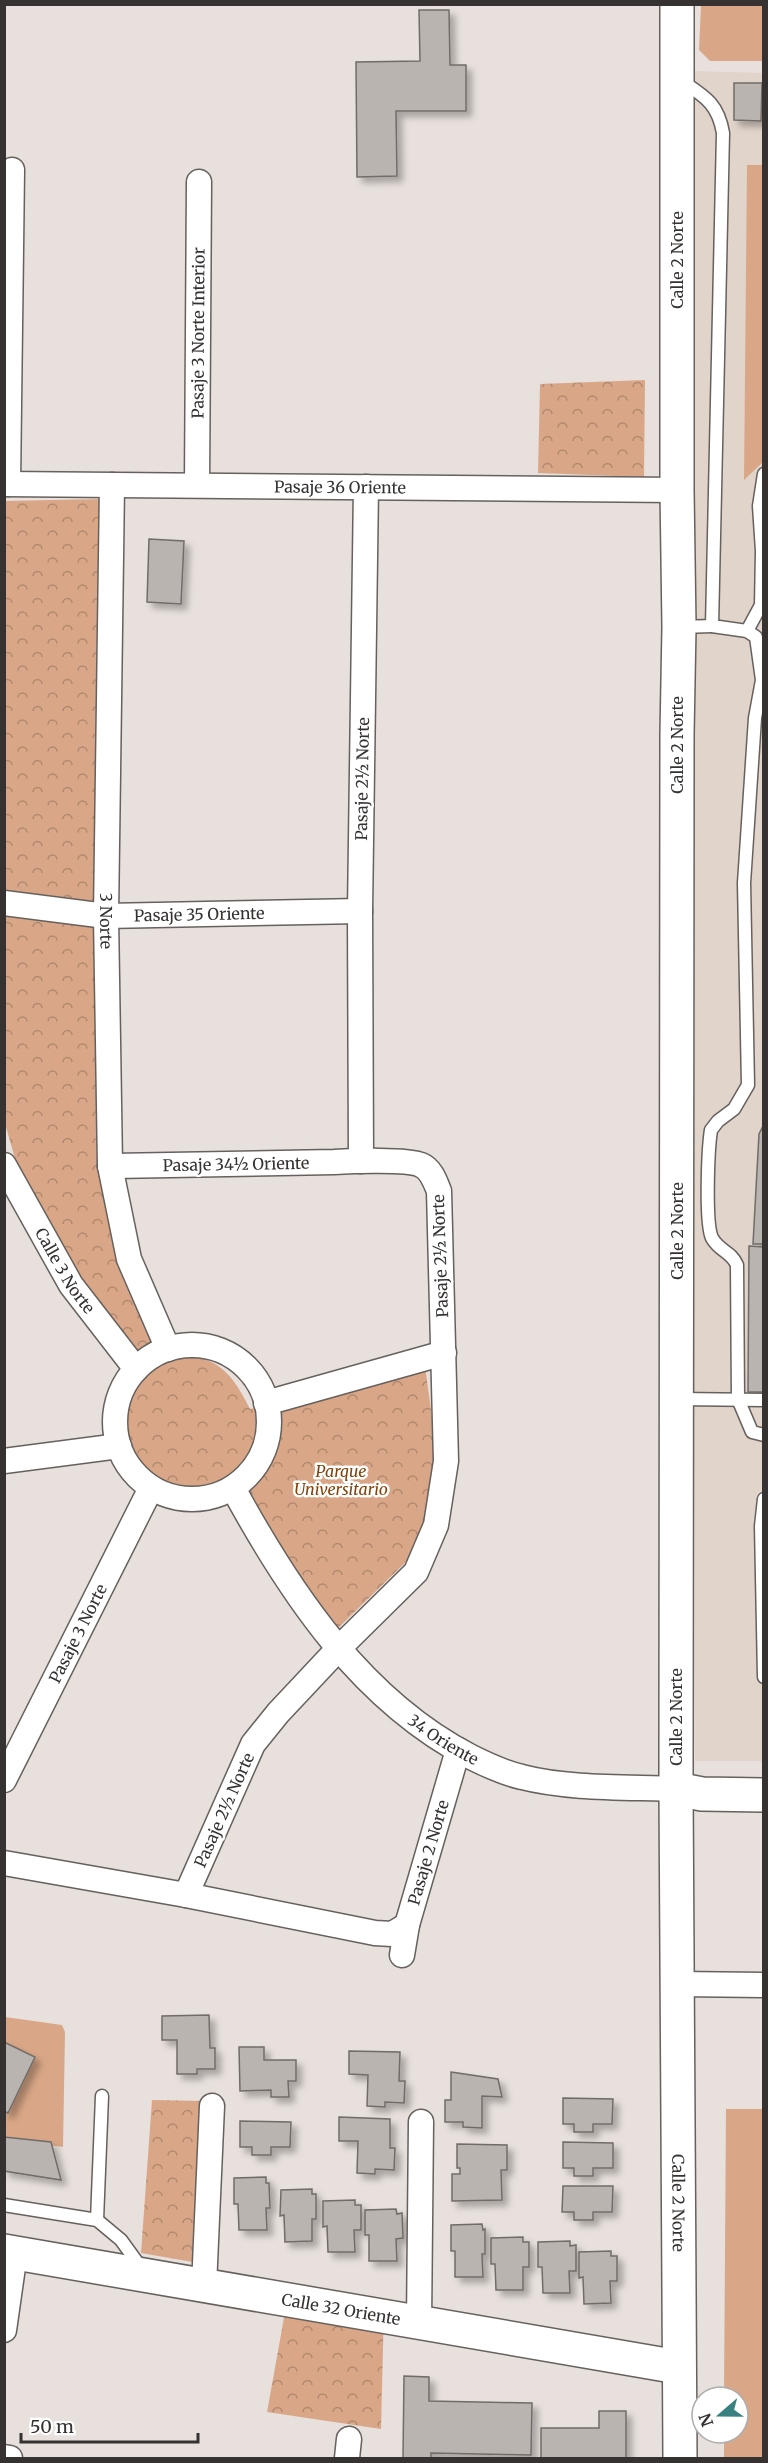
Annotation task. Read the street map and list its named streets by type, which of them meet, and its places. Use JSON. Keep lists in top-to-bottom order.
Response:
{
  "streets": {
    "main road": ["Calle 2 Norte", "34 Oriente", "Calle 32 Oriente"],
    "street": [
      "Pasaje 3 Norte Interior",
      "Pasaje 36 Oriente",
      "Pasaje 2½ Norte",
      "Pasaje 35 Oriente",
      "3 Norte",
      "Pasaje 34½ Oriente",
      "Calle 3 Norte",
      "Pasaje 3 Norte",
      "Pasaje 2 Norte"
    ]
  },
  "crossings": [
    ["Calle 2 Norte", "Pasaje 36 Oriente"],
    ["Calle 2 Norte", "34 Oriente"],
    ["Calle 2 Norte", "Calle 32 Oriente"],
    ["Pasaje 3 Norte Interior", "Pasaje 36 Oriente"],
    ["Pasaje 36 Oriente", "Pasaje 2½ Norte"],
    ["Pasaje 36 Oriente", "3 Norte"],
    ["Pasaje 2½ Norte", "Pasaje 35 Oriente"],
    ["Pasaje 2½ Norte", "Pasaje 34½ Oriente"],
    ["Pasaje 2½ Norte", "34 Oriente"],
    ["Pasaje 35 Oriente", "3 Norte"],
    ["3 Norte", "Pasaje 34½ Oriente"],
    ["3 Norte", "Calle 3 Norte"],
    ["3 Norte", "Pasaje 3 Norte"],
    ["3 Norte", "34 Oriente"],
    ["Calle 3 Norte", "Pasaje 3 Norte"],
    ["Calle 3 Norte", "34 Oriente"],
    ["Pasaje 3 Norte", "34 Oriente"],
    ["34 Oriente", "Pasaje 2 Norte"]
  ],
  "parks": ["Parque Universitario"],
  "scale_bar": "50 m",
  "north": "left"
}
